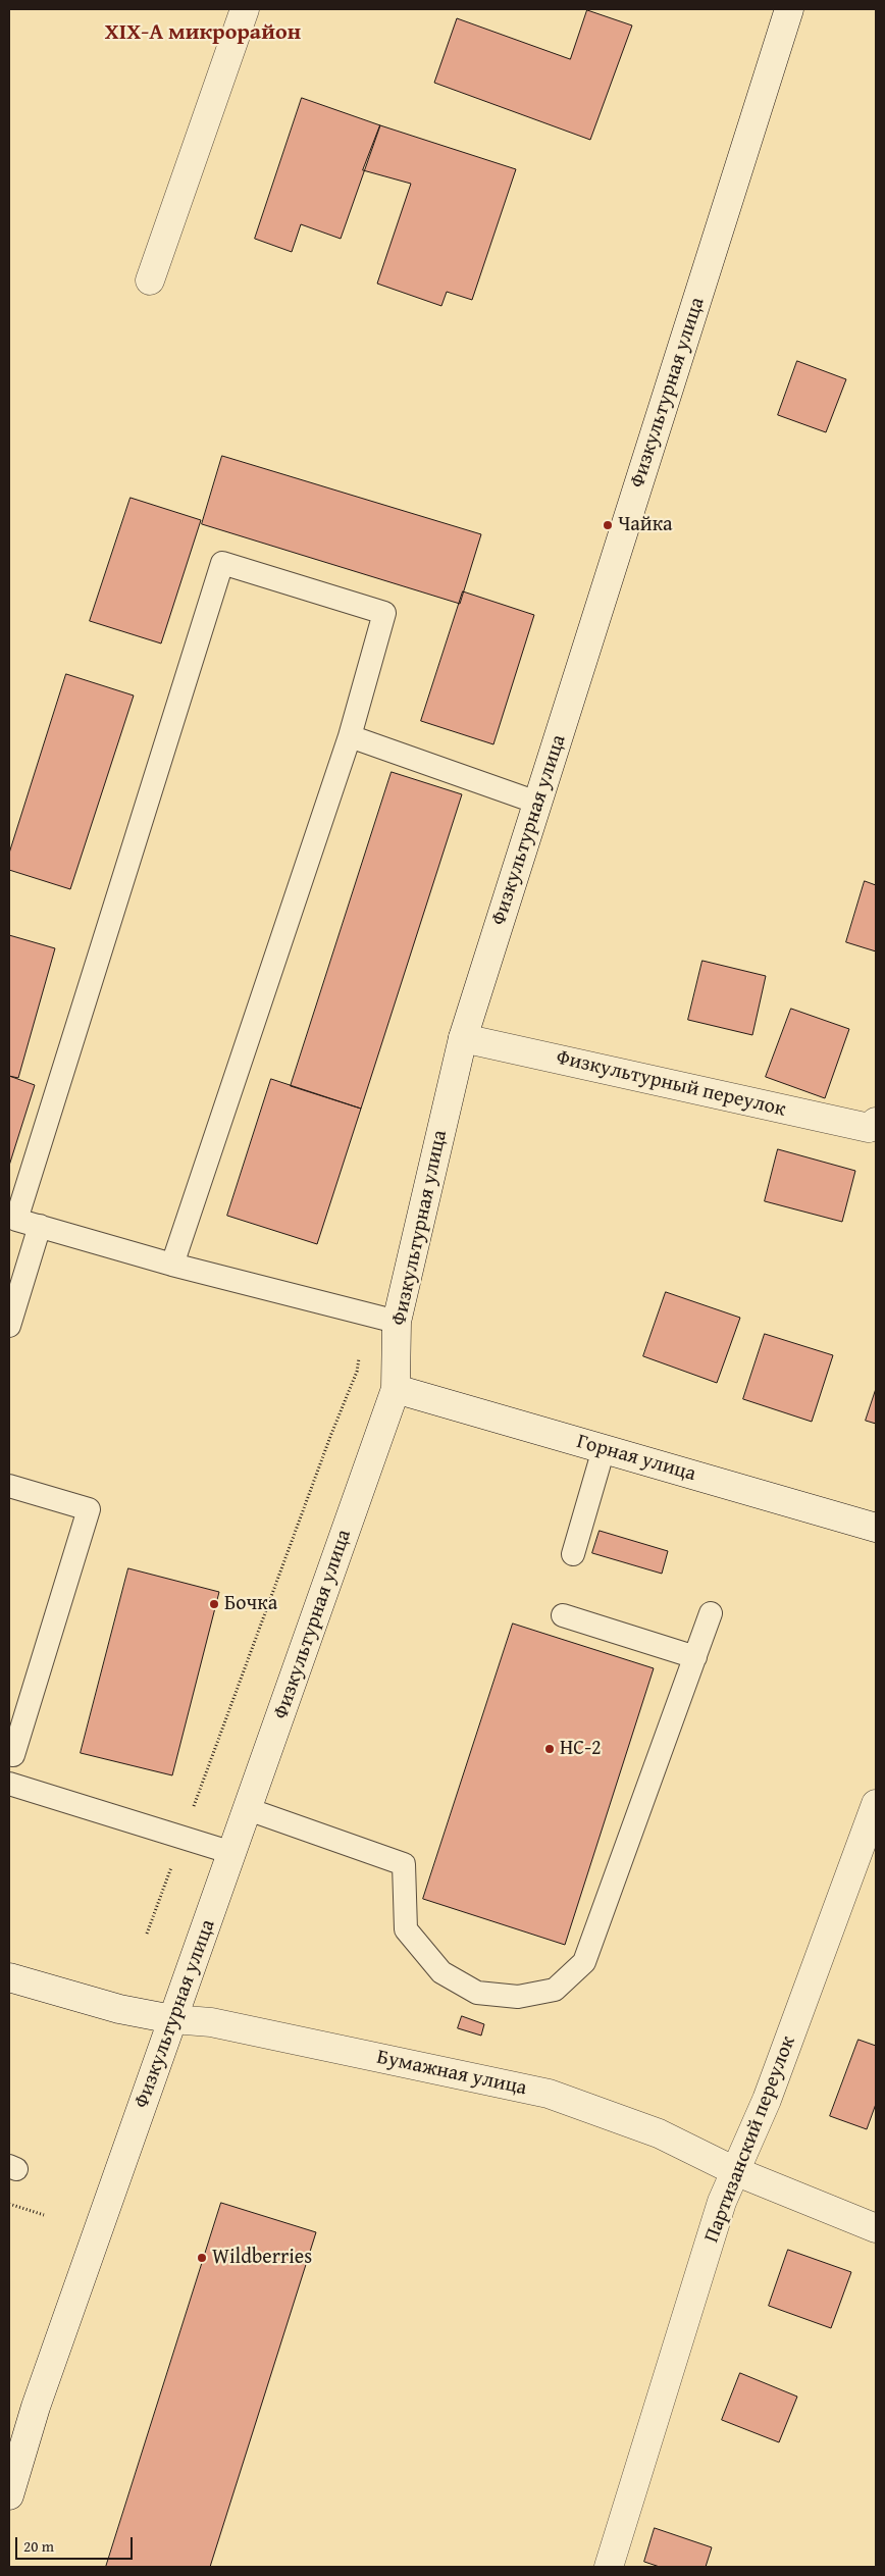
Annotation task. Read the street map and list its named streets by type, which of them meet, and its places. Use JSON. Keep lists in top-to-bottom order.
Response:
{
  "streets": {
    "street": [
      "Физкультурная улица",
      "Физкультурный переулок",
      "Горная улица",
      "Бумажная улица",
      "Партизанский переулок"
    ]
  },
  "crossings": [
    ["Физкультурная улица", "Физкультурный переулок"],
    ["Физкультурная улица", "Горная улица"],
    ["Физкультурная улица", "Бумажная улица"],
    ["Бумажная улица", "Партизанский переулок"]
  ],
  "districts": ["XIX-А микрорайон"],
  "places": [
    "Чайка",
    "Бочка",
    "НС-2",
    "Wildberries"
  ],
  "scale_bar": "20 m"
}
